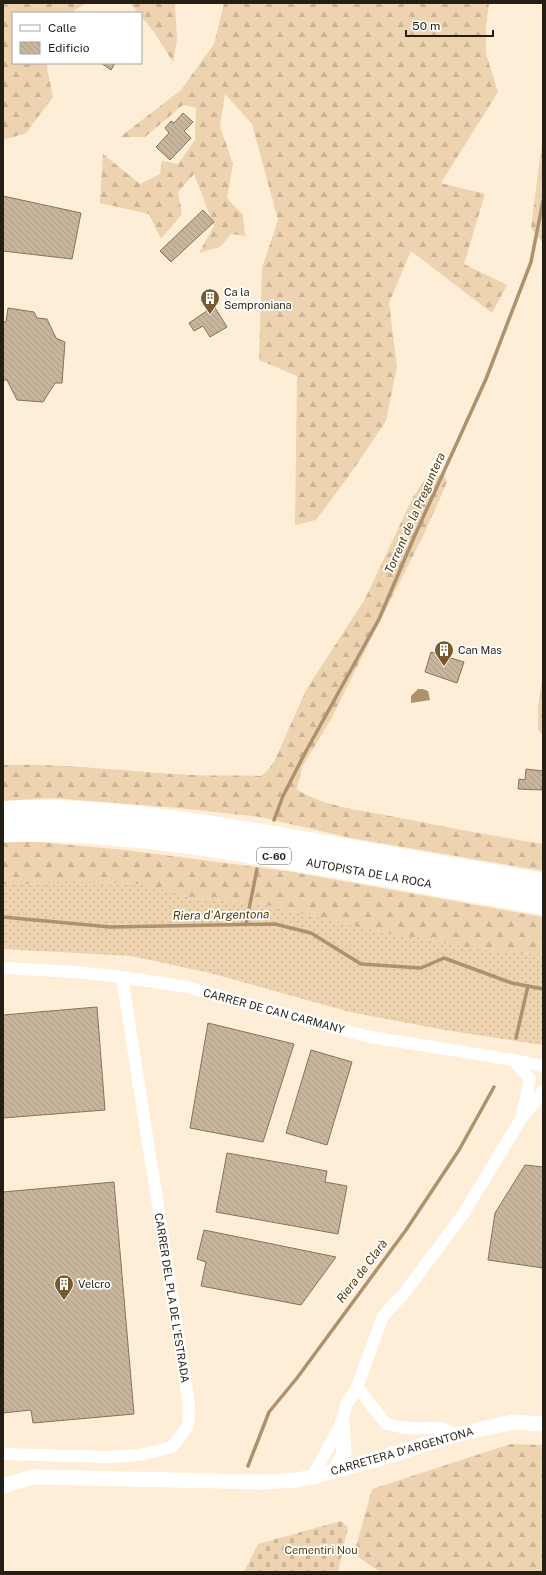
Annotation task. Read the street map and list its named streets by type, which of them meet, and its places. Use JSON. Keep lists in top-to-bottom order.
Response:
{
  "streets": {
    "highway": ["C-60", "AUTOPISTA DE LA ROCA"],
    "street": ["CARRER DE CAN CARMANY", "CARRER DEL PLA DE L'ESTRADA", "CARRETERA D'ARGENTONA"]
  },
  "crossings": [
    ["CARRER DE CAN CARMANY", "CARRER DEL PLA DE L'ESTRADA"]
  ],
  "water": ["Torrent de la Preguntera", "Riera d'Argentona", "Riera de Clarà"],
  "parks": ["Cementiri Nou"],
  "places": {
    "building": ["Ca la Semproniana", "Can Mas", "Velcro"]
  },
  "legend": ["Calle", "Edificio"],
  "scale_bar": "50 m"
}
